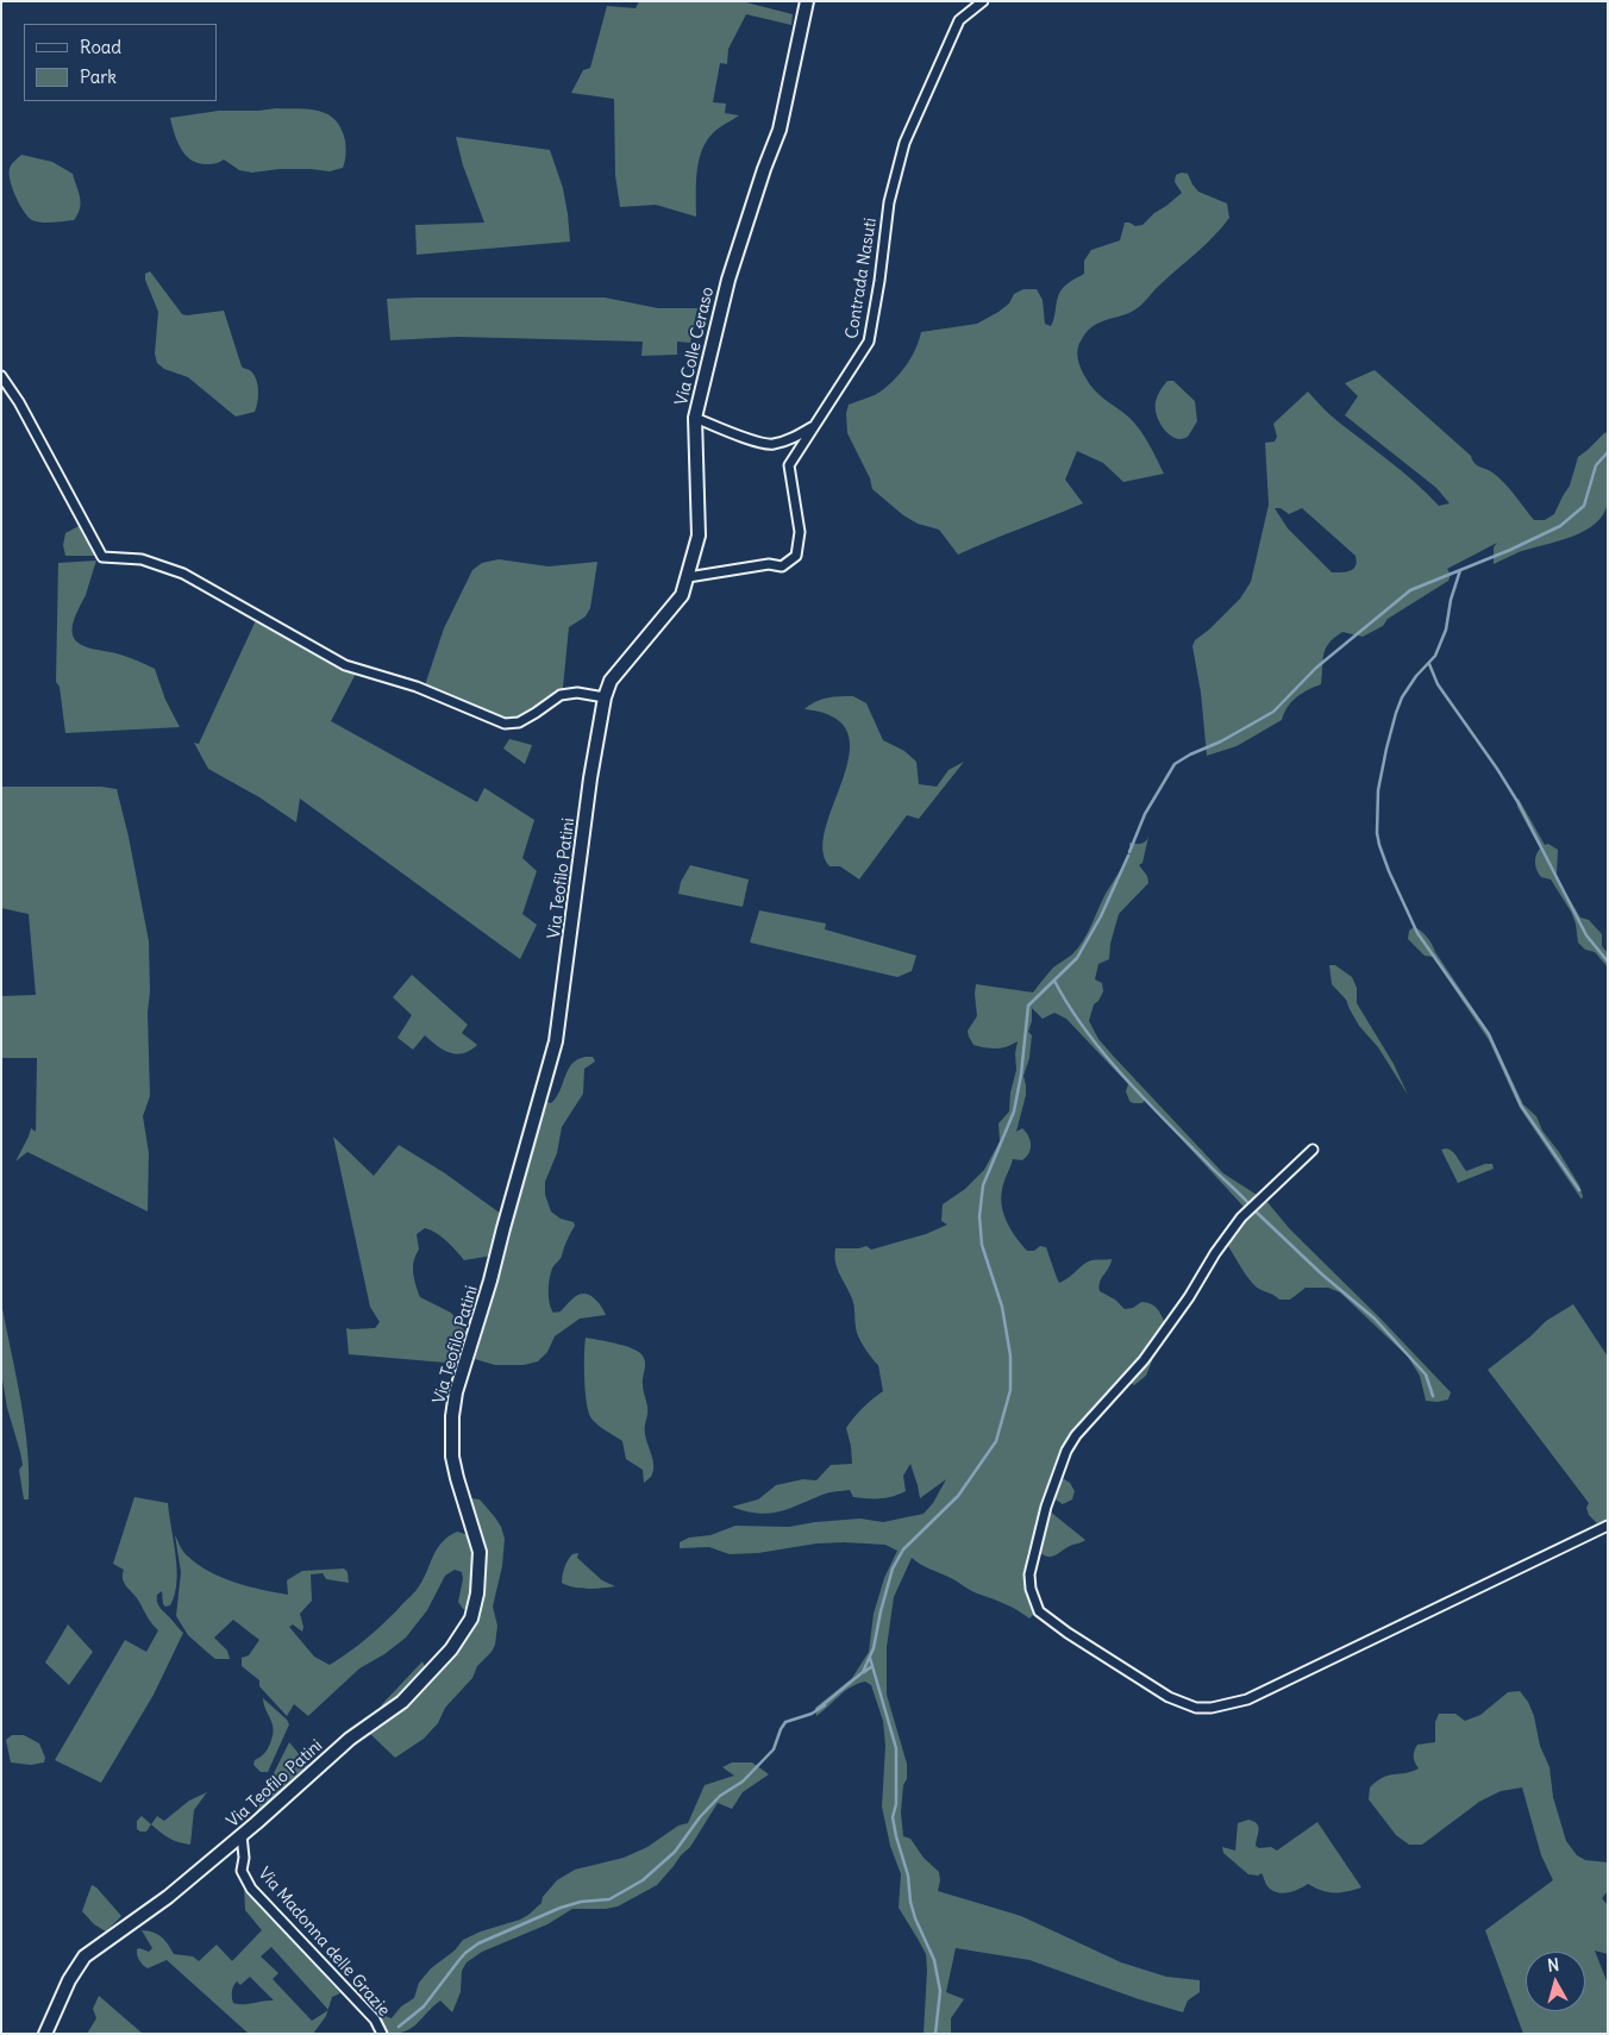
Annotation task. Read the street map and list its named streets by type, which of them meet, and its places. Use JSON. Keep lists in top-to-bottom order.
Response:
{
  "streets": {
    "street": [
      "Contrada Nasuti",
      "Via Colle Ceraso",
      "Via Teofilo Patini",
      "Via Madonna delle Grazie"
    ]
  },
  "crossings": [
    ["Contrada Nasuti", "Via Colle Ceraso"],
    ["Via Colle Ceraso", "Via Teofilo Patini"],
    ["Via Teofilo Patini", "Via Madonna delle Grazie"]
  ],
  "legend": ["Road", "Park"],
  "north": "top"
}
